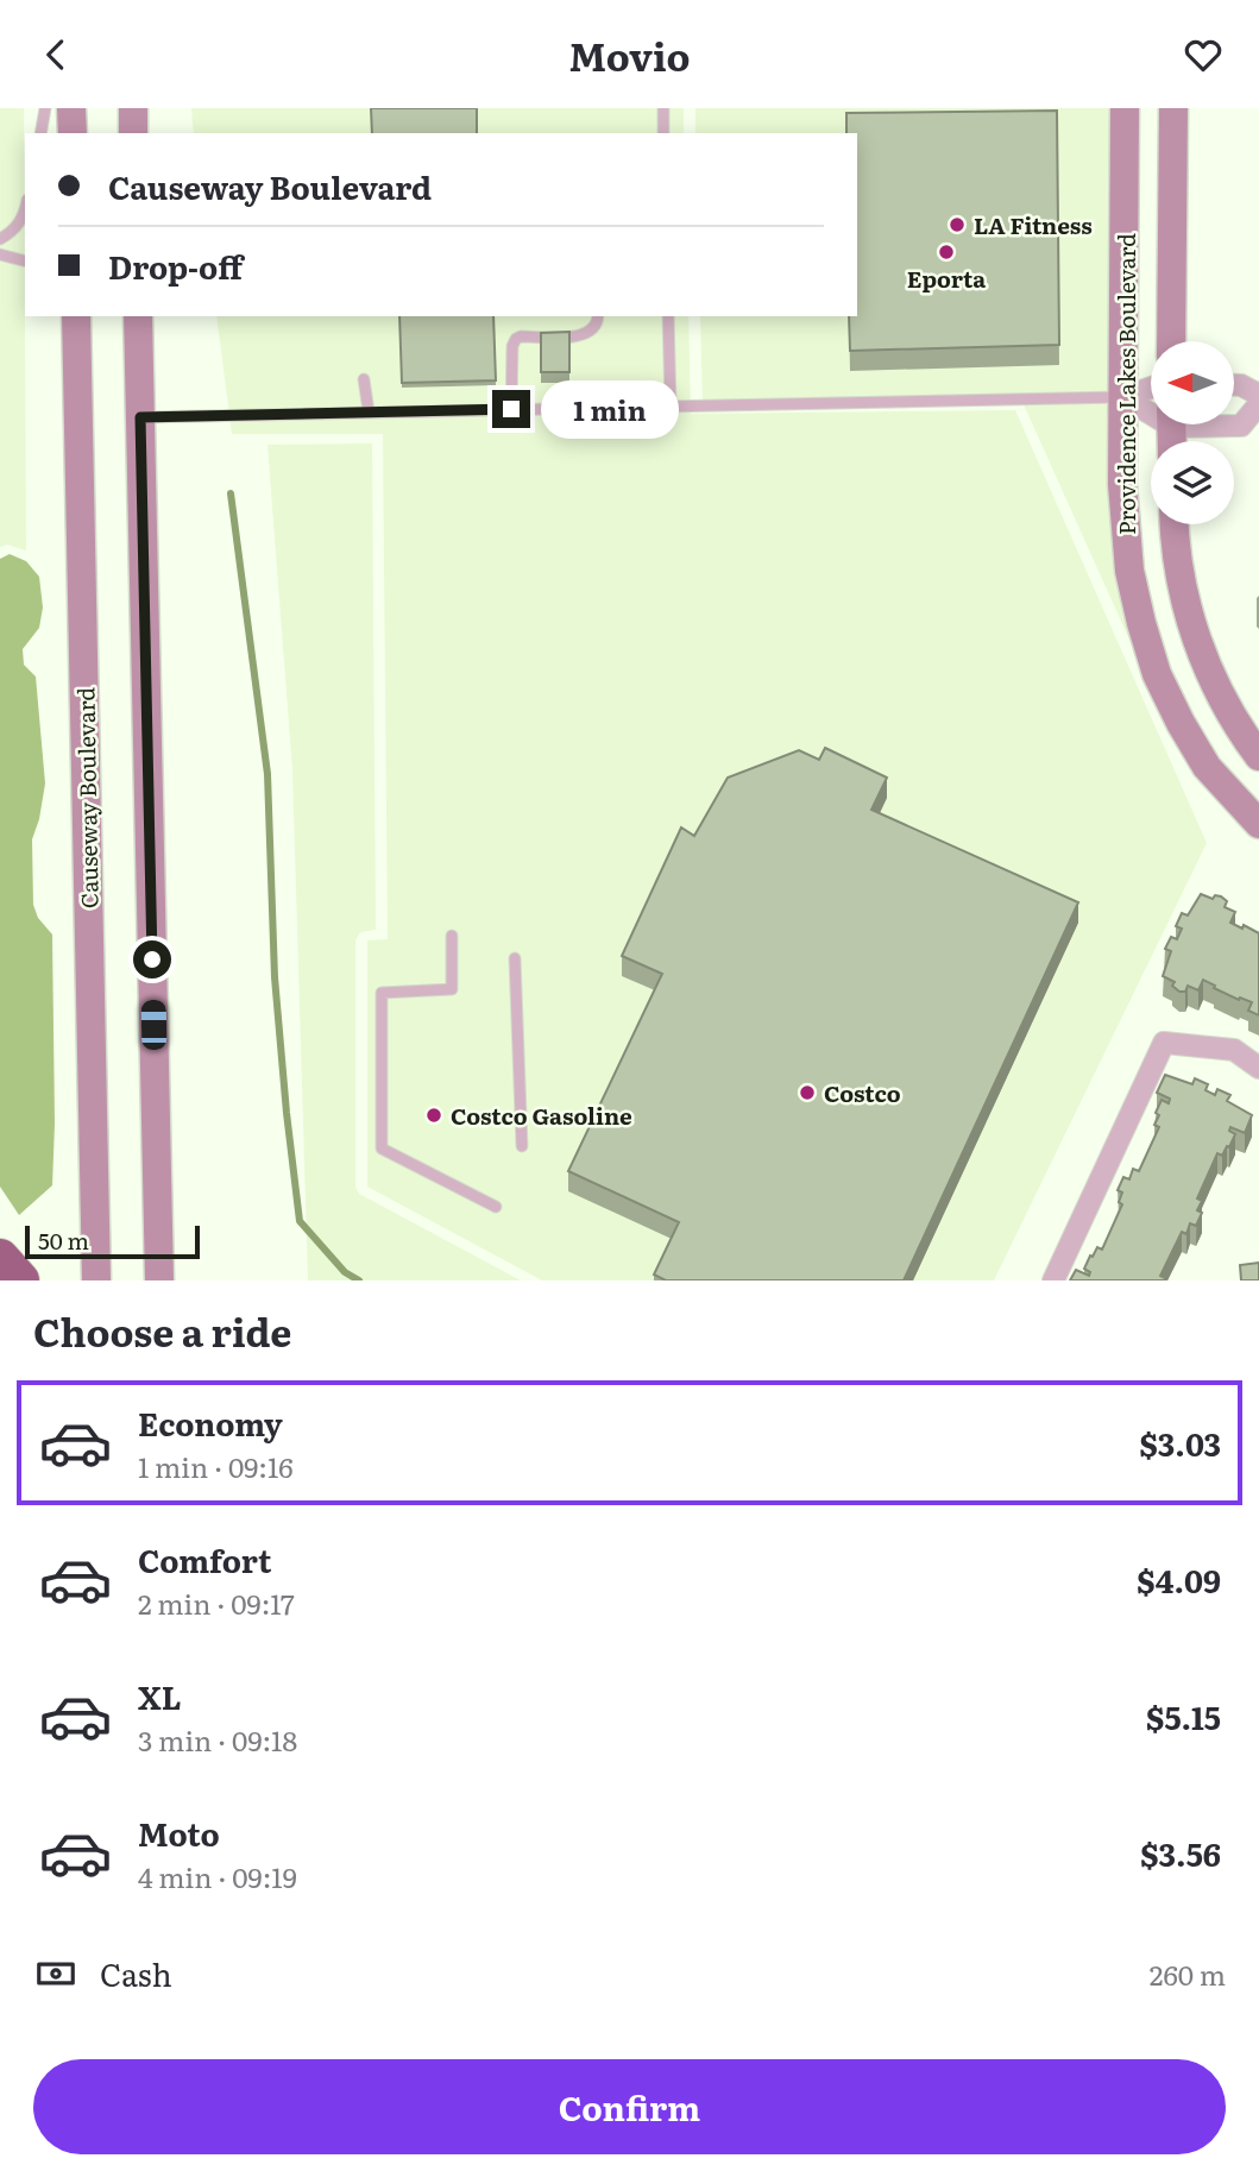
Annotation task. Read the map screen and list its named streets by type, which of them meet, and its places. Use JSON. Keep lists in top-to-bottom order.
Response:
{
  "streets": {
    "main road": ["Providence Lakes Boulevard", "Causeway Boulevard"]
  },
  "places": [
    "LA Fitness",
    "Eporta",
    "Costco",
    "Costco Gasoline"
  ],
  "scale_bar": "50 m",
  "north": "left",
  "page": {
    "header": "Movio",
    "banner": ["Causeway Boulevard", "Drop-off"],
    "bubble": "1 min",
    "scale": "50 m",
    "heading": "Choose a ride",
    "list": [
      {
        "name": "Economy",
        "note": "1 min · 09:16",
        "value": "$3.03"
      },
      {
        "name": "Comfort",
        "note": "2 min · 09:17",
        "value": "$4.09"
      },
      {
        "name": "XL",
        "note": "3 min · 09:18",
        "value": "$5.15"
      },
      {
        "name": "Moto",
        "note": "4 min · 09:19",
        "value": "$3.56"
      }
    ],
    "pay": ["Cash", "260 m"],
    "buttons": "Confirm"
  }
}
